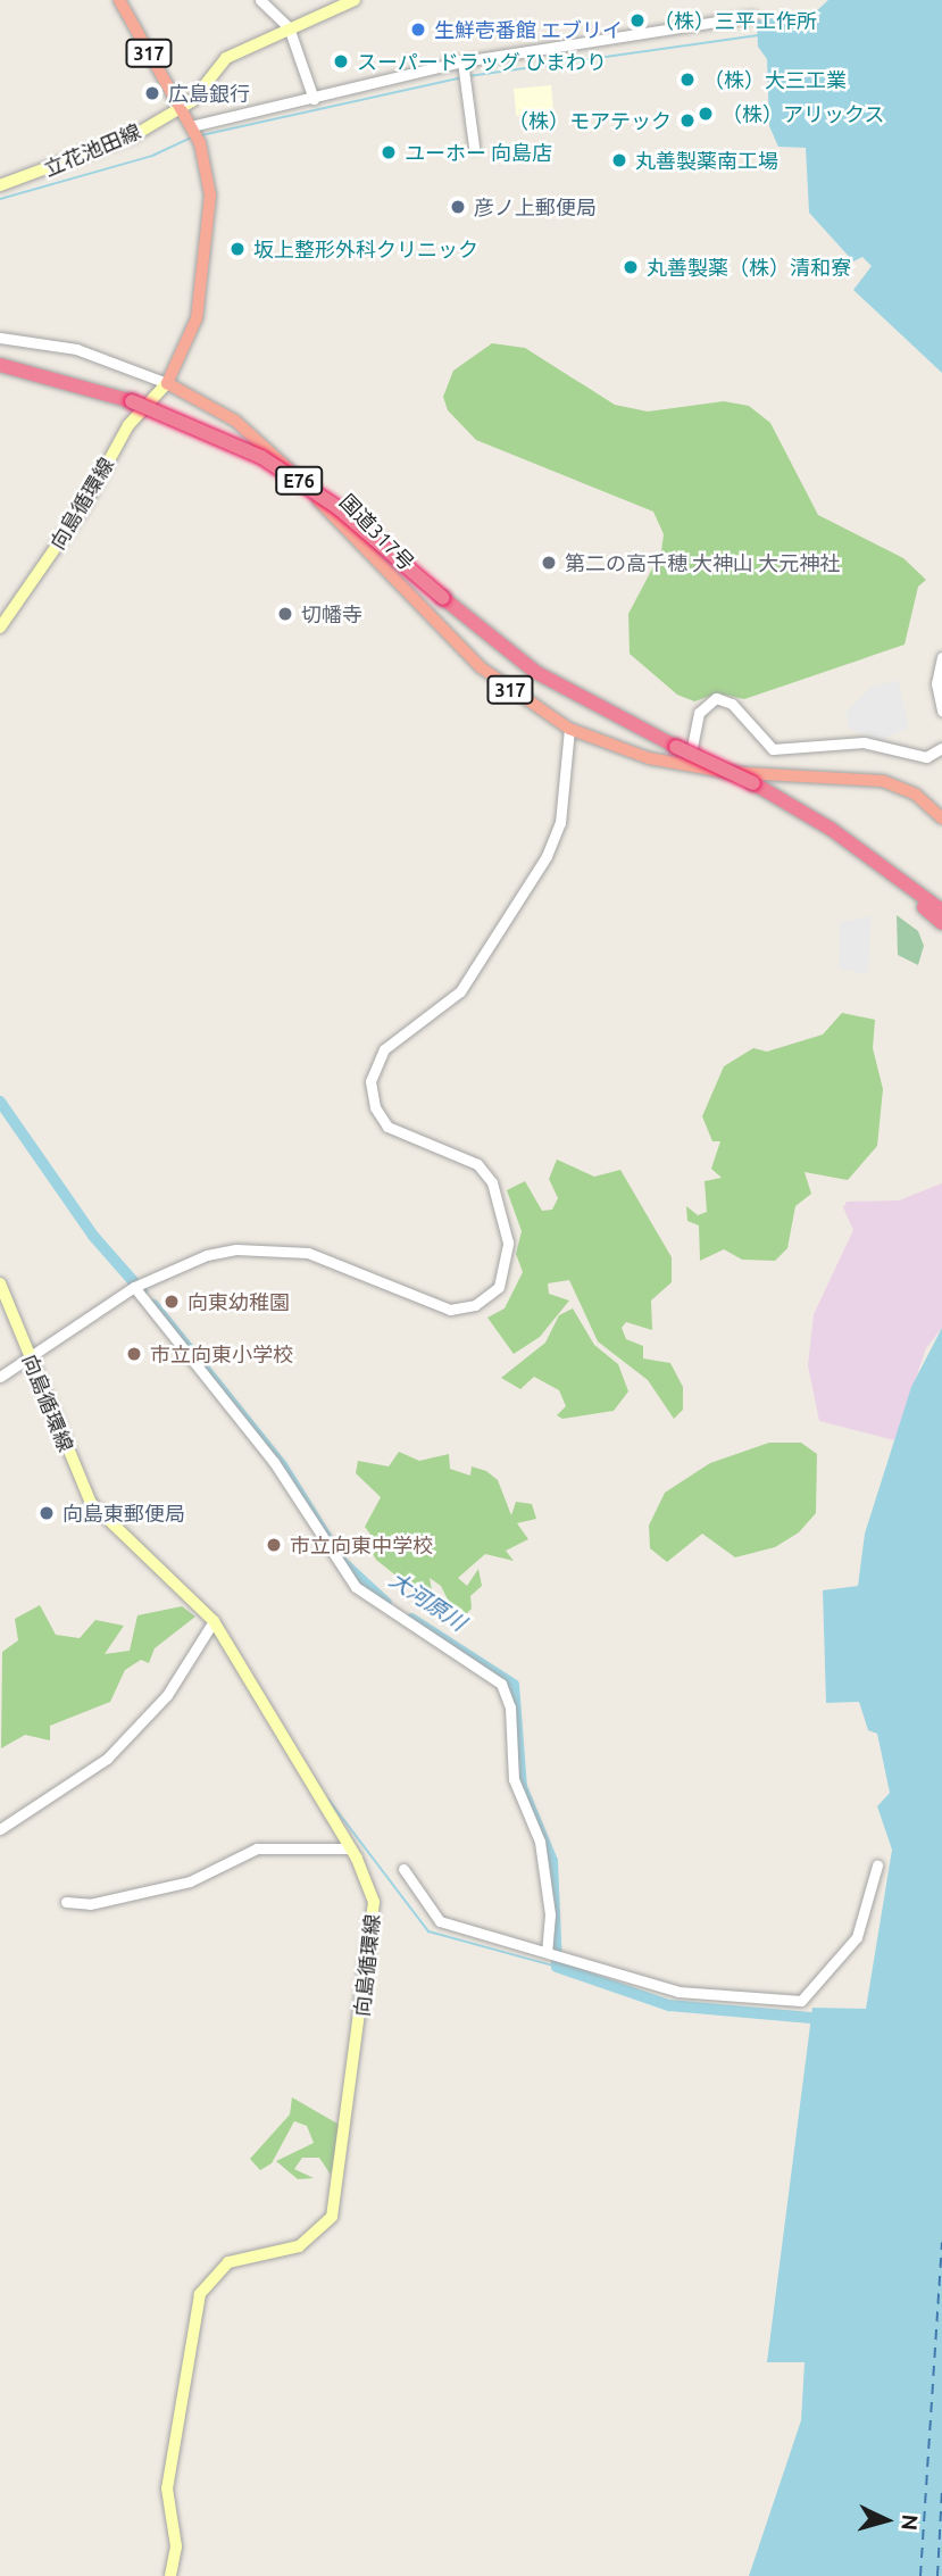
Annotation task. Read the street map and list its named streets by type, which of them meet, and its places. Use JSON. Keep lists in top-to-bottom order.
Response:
{
  "streets": {
    "highway": ["317", "E76", "国道317号"],
    "main road": ["立花池田線", "向島循環線"]
  },
  "crossings": [
    ["317", "立花池田線"],
    ["317", "向島循環線"],
    ["317", "国道317号"],
    ["向島循環線", "国道317号"]
  ],
  "water": ["大河原川"],
  "places": [
    "（株）三平工作所",
    "生鮮壱番館 エブリイ",
    "スーパードラッグ ひまわり",
    "（株）大三工業",
    "広島銀行",
    "（株）アリックス",
    "（株）モアテック",
    "ユーホー 向島店",
    "丸善製薬南工場",
    "彦ノ上郵便局",
    "坂上整形外科クリニック",
    "丸善製薬（株）清和寮",
    "第二の高千穂 大神山 大元神社",
    "切幡寺",
    "向東幼稚園",
    "市立向東小学校",
    "向島東郵便局",
    "市立向東中学校"
  ],
  "north": "right"
}
